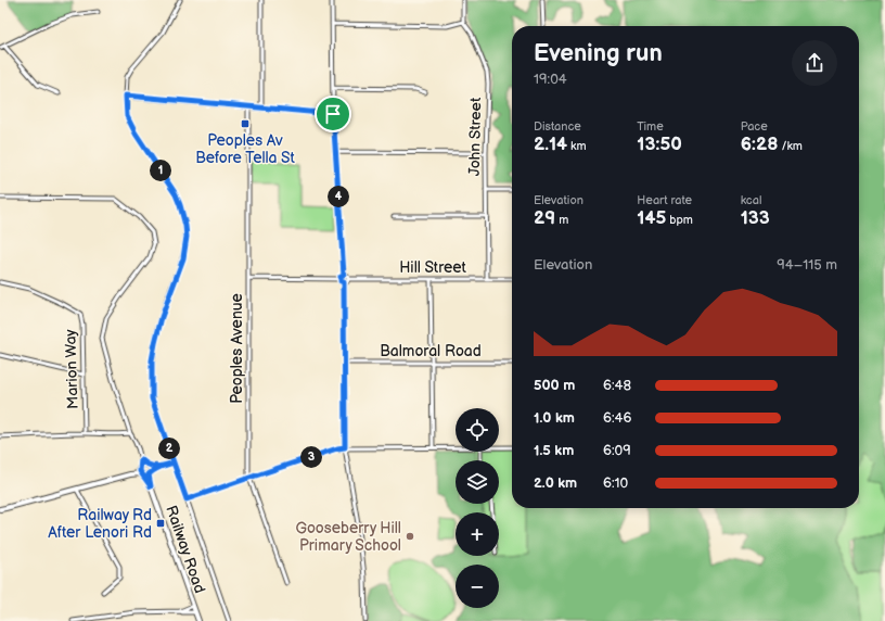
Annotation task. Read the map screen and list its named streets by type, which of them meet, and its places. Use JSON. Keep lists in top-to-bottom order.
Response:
{
  "streets": {
    "street": [
      "John Street",
      "Hill Street",
      "Peoples Avenue",
      "Balmoral Road",
      "Marion Way",
      "Railway Road"
    ]
  },
  "crossings": [
    ["John Street", "Hill Street"]
  ],
  "places": {
    "transit": ["Peoples Av Before Tella St", "Railway Rd After Lenori Rd"],
    "other": ["Gooseberry Hill Primary School"]
  },
  "page": {
    "heading": ["Evening run", "19:04"],
    "stats": [
      ["Distance", "2.14 km"],
      ["Time", "13:50"],
      ["Pace", "6:28 /km"],
      ["Elevation", "29 m"],
      ["Heart rate", "145 bpm"],
      ["kcal", "133"]
    ],
    "pins": [
      "1",
      "4",
      "2",
      "3"
    ],
    "chart": ["Elevation", "94–115 m"],
    "list": [
      {
        "name": "500 m",
        "note": "6:48"
      },
      {
        "name": "1.0 km",
        "note": "6:46"
      },
      {
        "name": "1.5 km",
        "note": "6:09"
      },
      {
        "name": "2.0 km",
        "note": "6:10"
      }
    ],
    "map_buttons": ["+", "−"]
  }
}
